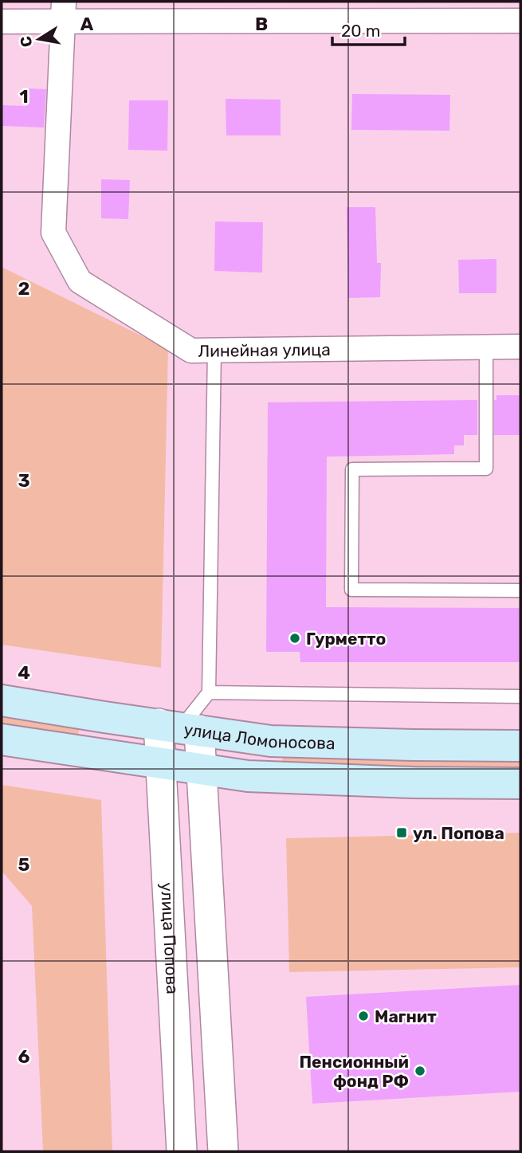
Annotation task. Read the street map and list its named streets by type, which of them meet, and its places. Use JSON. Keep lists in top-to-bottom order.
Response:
{
  "streets": {
    "main road": ["улица Ломоносова"],
    "street": ["Линейная улица", "улица Попова"]
  },
  "crossings": [
    ["улица Ломоносова", "улица Попова"]
  ],
  "places": {
    "other": ["Гурметто", "Магнит", "Пенсионный фонд РФ"],
    "transit": ["ул. Попова"]
  },
  "scale_bar": "20 m",
  "north": "left",
  "grid": {
    "columns": ["A", "B"],
    "rows": [
      "1",
      "2",
      "3",
      "4",
      "5",
      "6"
    ]
  }
}
